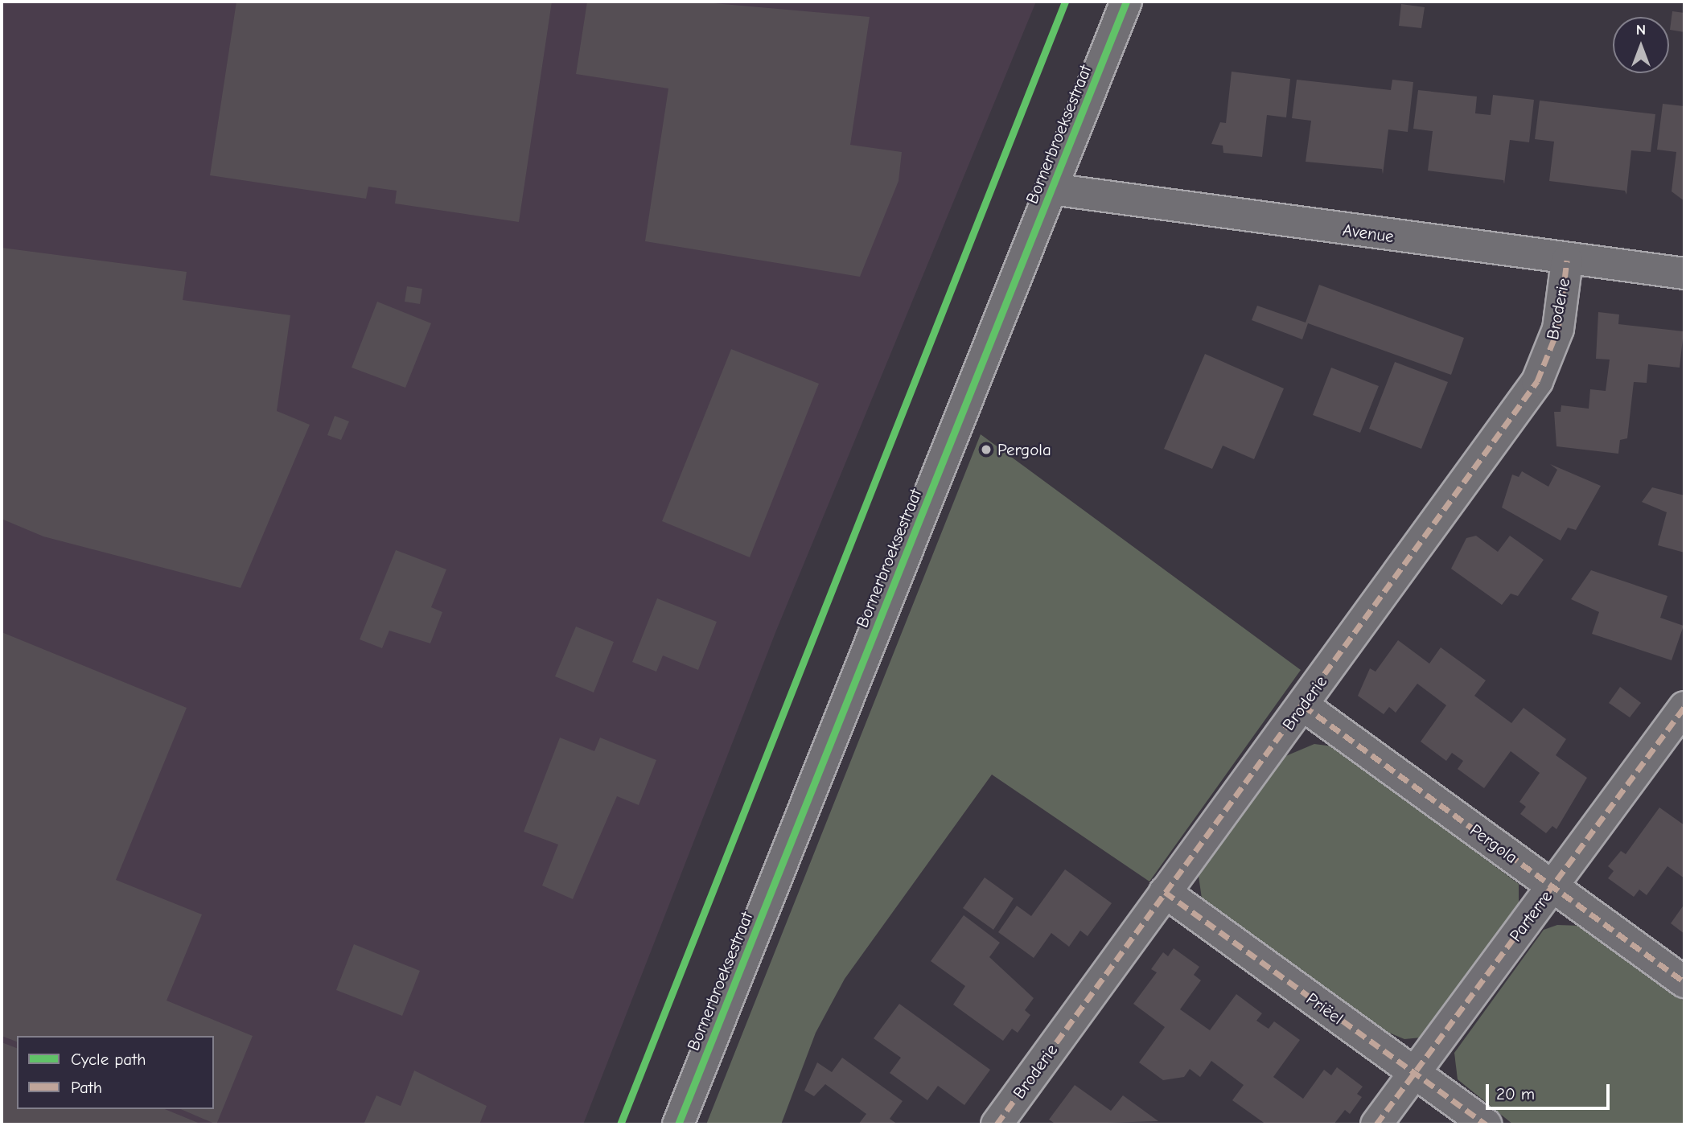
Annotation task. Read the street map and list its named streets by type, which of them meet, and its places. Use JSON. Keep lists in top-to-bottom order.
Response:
{
  "streets": {
    "street": [
      "Bornerbroeksestraat",
      "Avenue",
      "Broderie",
      "Pergola",
      "Parterre",
      "Priëel"
    ]
  },
  "crossings": [
    ["Bornerbroeksestraat", "Avenue"],
    ["Avenue", "Broderie"],
    ["Broderie", "Pergola"],
    ["Broderie", "Priëel"],
    ["Pergola", "Parterre"],
    ["Parterre", "Priëel"]
  ],
  "places": ["Pergola"],
  "legend": ["Cycle path", "Path"],
  "scale_bar": "20 m",
  "north": "top"
}
